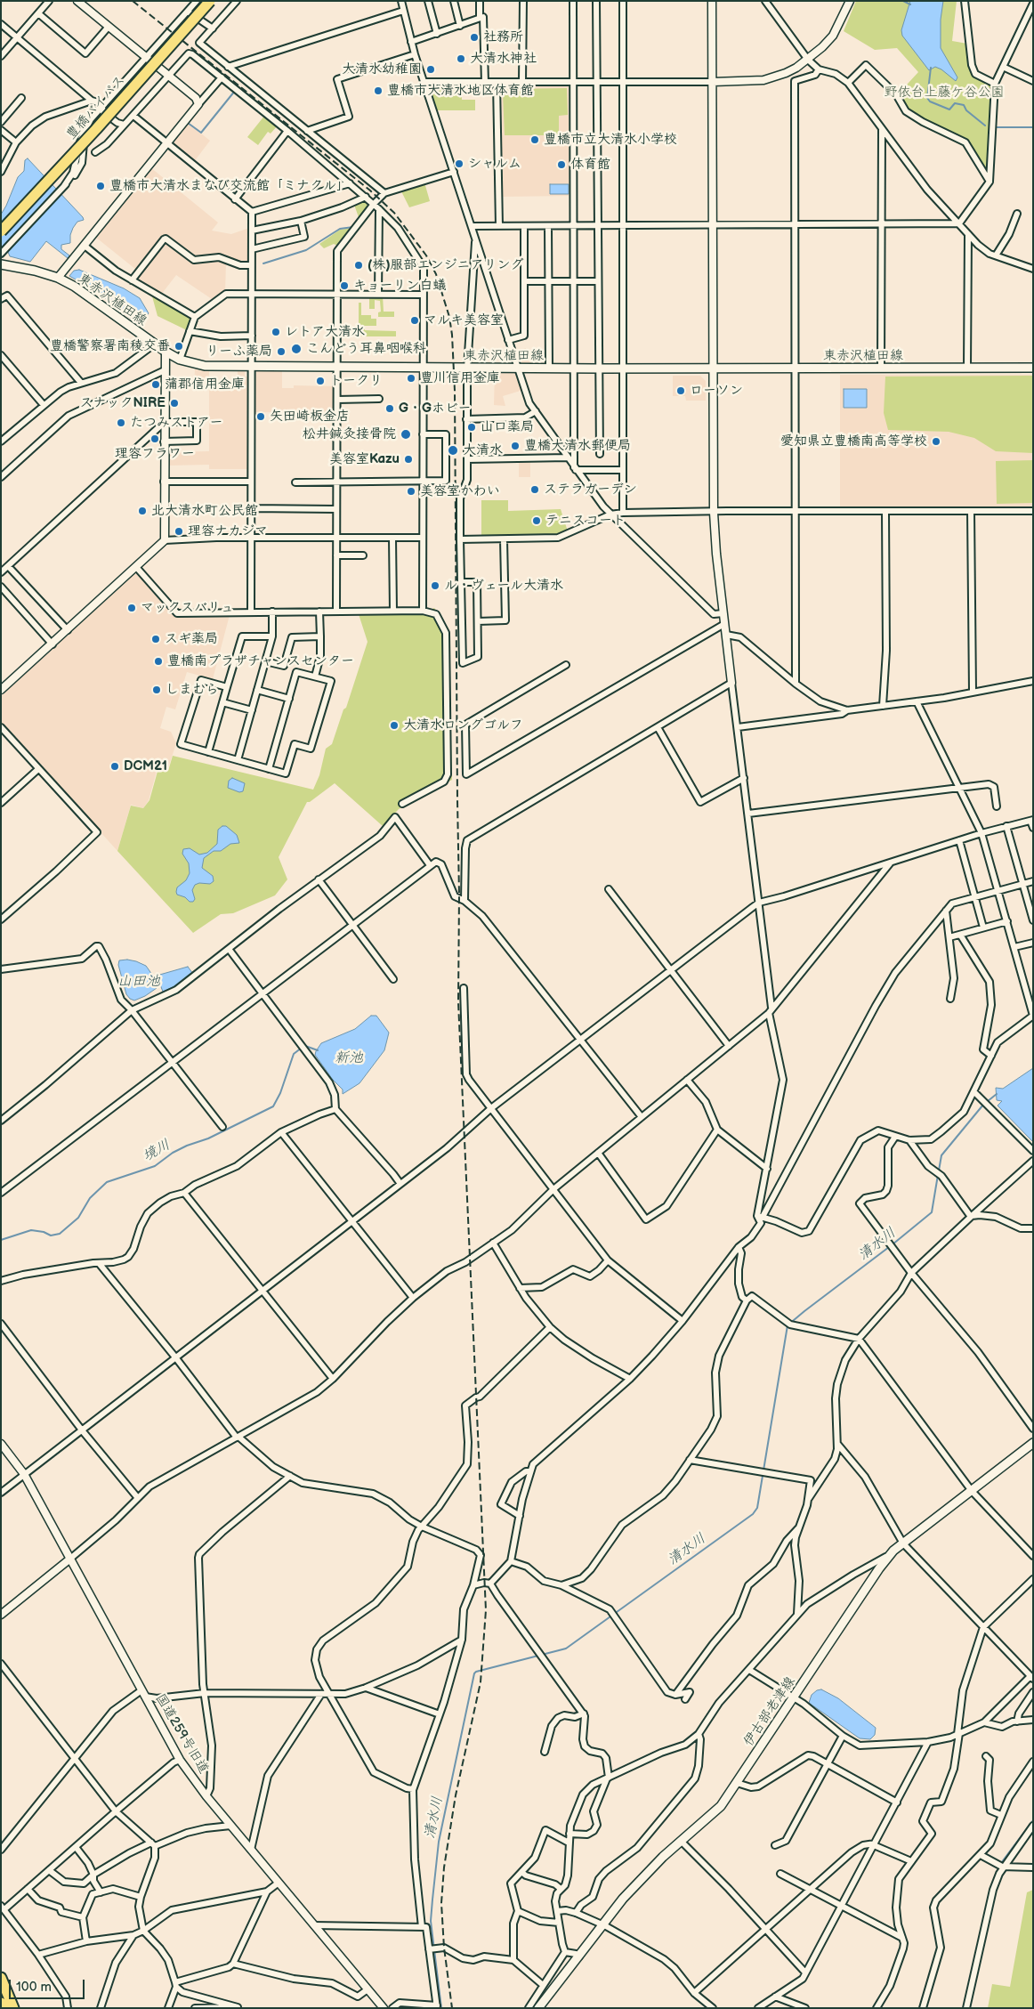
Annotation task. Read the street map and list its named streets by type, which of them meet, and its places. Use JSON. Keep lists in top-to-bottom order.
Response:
{
  "streets": {
    "highway": ["豊橋バイパス"],
    "main road": ["東赤沢植田線", "伊古部老津線"],
    "street": ["国道259号旧道"]
  },
  "water": [
    "山田池",
    "新池",
    "境川",
    "清水川"
  ],
  "parks": ["野依台上藤ケ谷公園"],
  "places": [
    "社務所",
    "大清水神社",
    "大清水幼稚園",
    "豊橋市大清水地区体育館",
    "豊橋市立大清水小学校",
    "シャルム",
    "体育館",
    "豊橋市大清水まなび交流館「ミナクル」",
    "(株)服部エンジニアリング",
    "キョーリン白蟻",
    "マルキ美容室",
    "レトア大清水",
    "豊橋警察署南稜交番",
    "こんどう耳鼻咽喉科",
    "りーふ薬局",
    "豊川信用金庫",
    "トークリ",
    "蒲郡信用金庫",
    "ローソン",
    "スナックNIRE",
    "G・Gホビー",
    "矢田崎板金店",
    "たつみストアー",
    "山口薬局",
    "松井鍼灸接骨院",
    "理容フラワー",
    "愛知県立豊橋南高等学校",
    "豊橋大清水郵便局",
    "大清水",
    "美容室Kazu",
    "ステラガーデン",
    "美容室かわい",
    "北大清水町公民館",
    "テニスコート",
    "理容ナカジマ",
    "ル・ヴェール大清水",
    "マックスバリュ",
    "スギ薬局",
    "豊橋南プラザチャンスセンター",
    "しまむら",
    "大清水ロングゴルフ",
    "DCM21"
  ],
  "scale_bar": "100 m"
}
